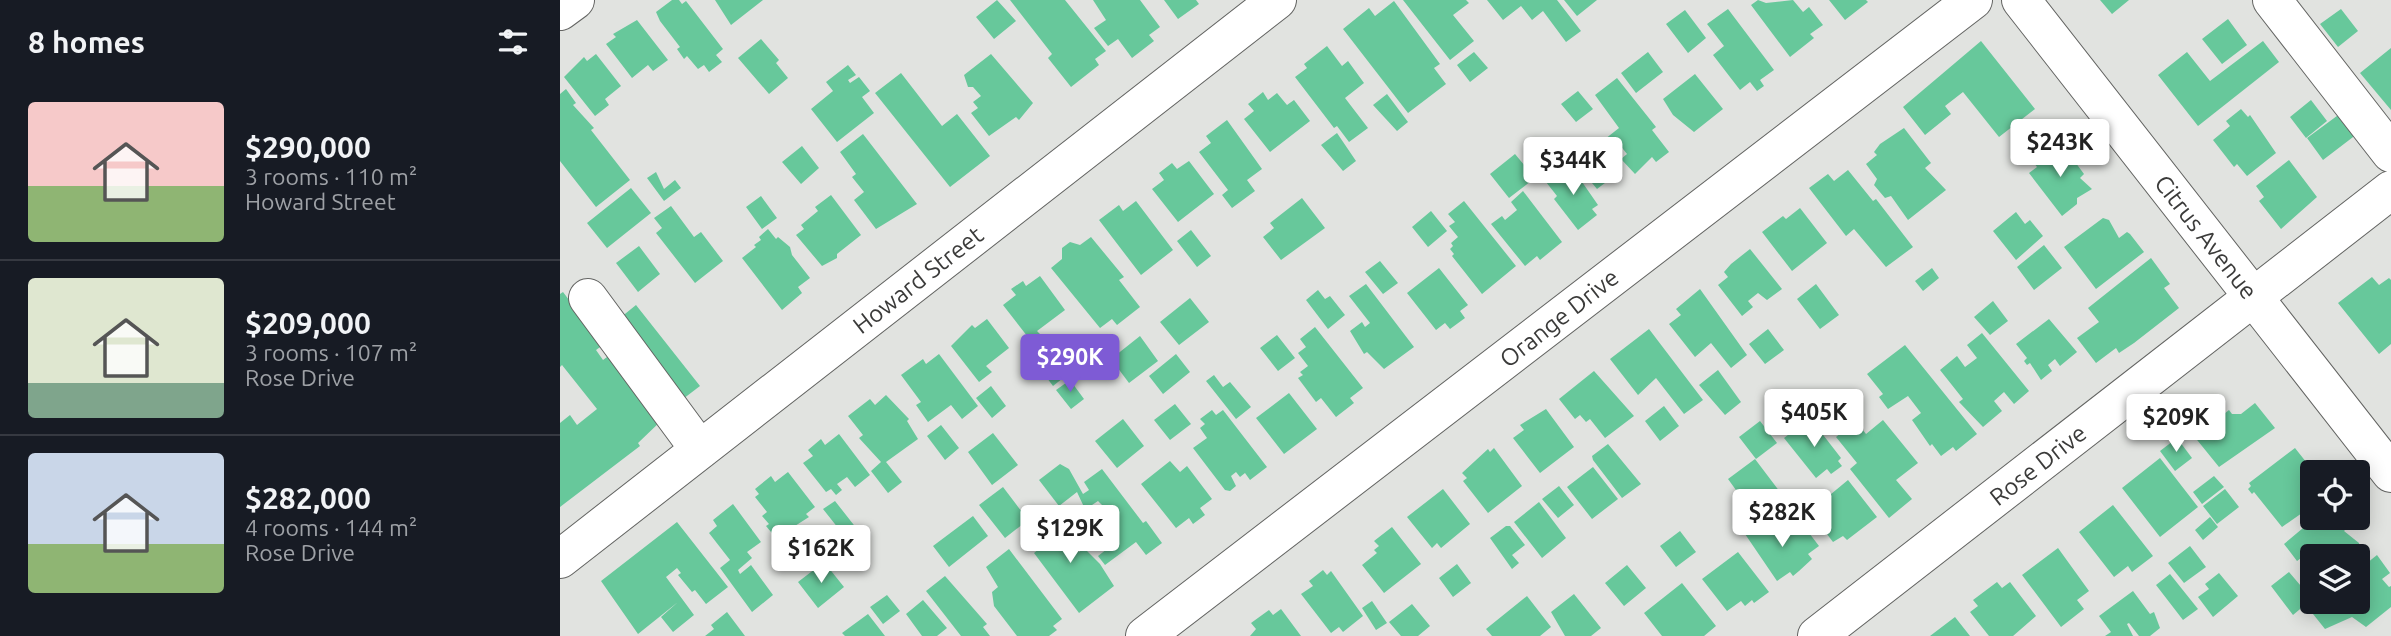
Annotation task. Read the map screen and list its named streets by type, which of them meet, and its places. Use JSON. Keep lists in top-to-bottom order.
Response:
{
  "streets": {
    "street": [
      "Citrus Avenue",
      "Howard Street",
      "Orange Drive",
      "Rose Drive"
    ]
  },
  "crossings": [
    ["Citrus Avenue", "Rose Drive"]
  ],
  "page": {
    "heading": "8 homes",
    "list": [
      {
        "name": "$290,000",
        "note": "3 rooms · 110 m² · Howard Street"
      },
      {
        "name": "$209,000",
        "note": "3 rooms · 107 m² · Rose Drive"
      },
      {
        "name": "$282,000",
        "note": "4 rooms · 144 m² · Rose Drive"
      }
    ],
    "price": [
      "$243K",
      "$344K",
      "$290K",
      "$405K",
      "$209K",
      "$282K",
      "$129K",
      "$162K"
    ]
  }
}
